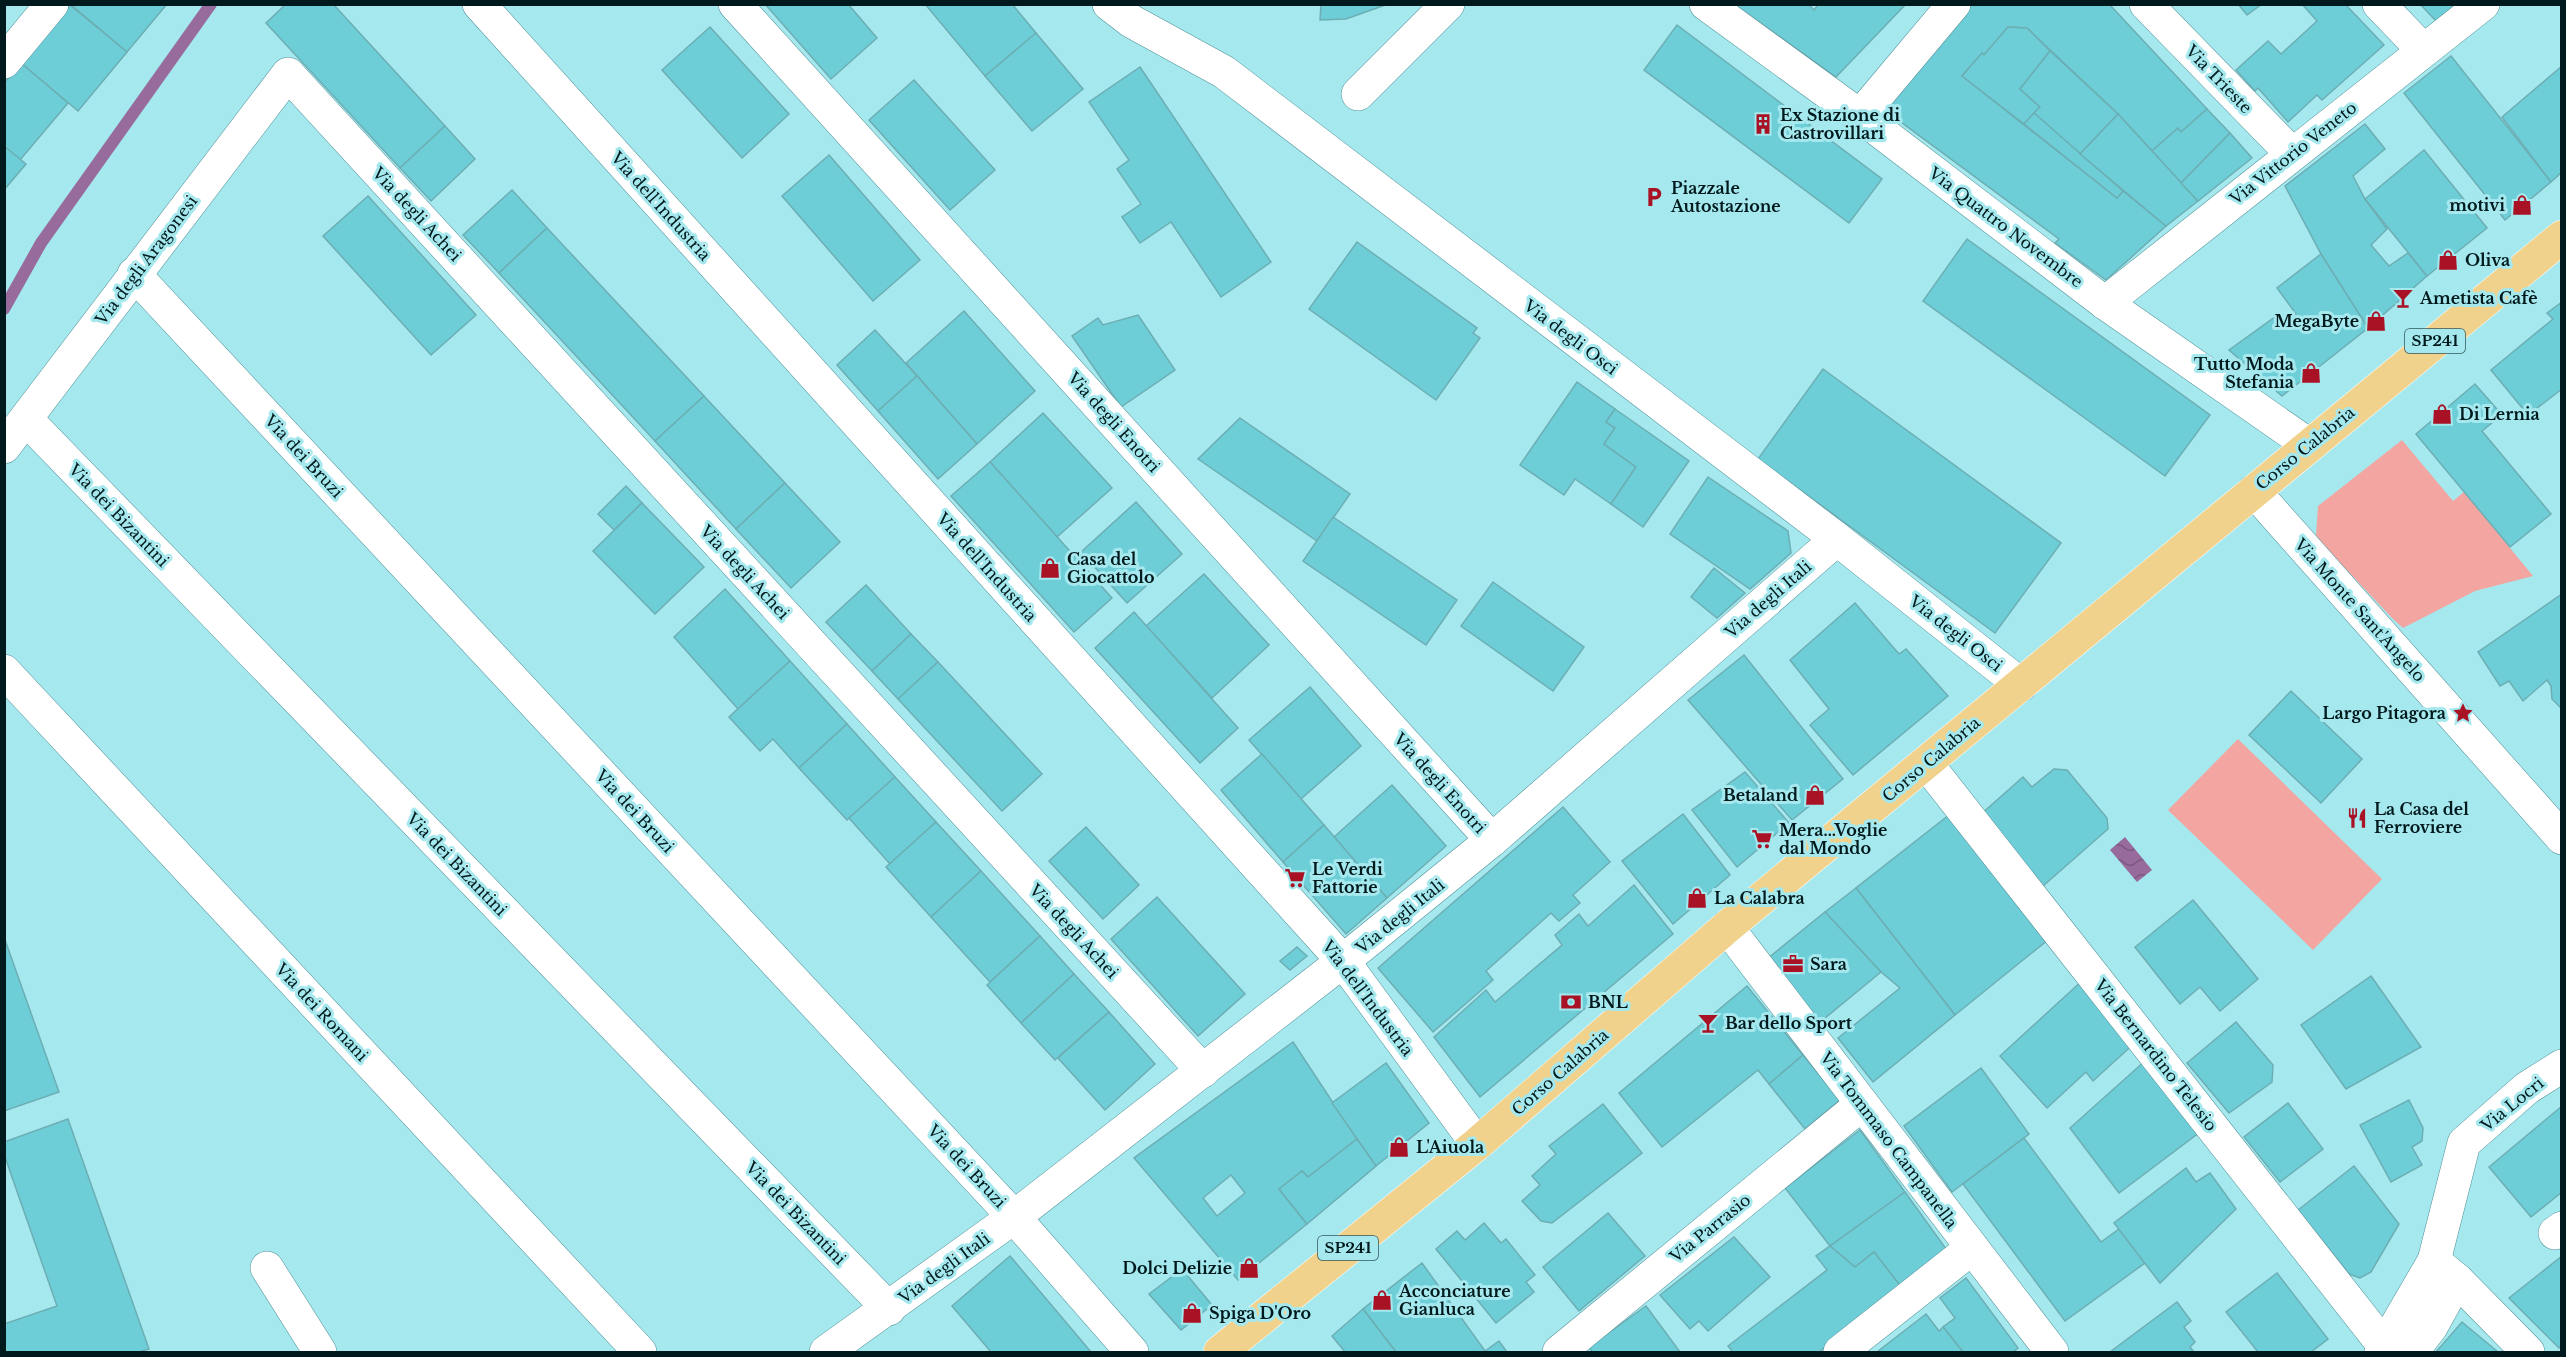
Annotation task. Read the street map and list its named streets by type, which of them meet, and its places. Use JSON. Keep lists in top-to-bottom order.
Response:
{
  "streets": {
    "main road": ["SP241", "Corso Calabria"],
    "street": [
      "Via Trieste",
      "Via Vittorio Veneto",
      "Via dell'Industria",
      "Via degli Achei",
      "Via Quattro Novembre",
      "Via degli Aragonesi",
      "Via degli Osci",
      "Via degli Enotri",
      "Via dei Bruzi",
      "Via dei Bizantini",
      "Via degli Itali",
      "Via Monte Sant'Angelo",
      "Via dei Romani",
      "Via Bernardino Telesio",
      "Via Locri",
      "Via Tommaso Campanella",
      "Via Parrasio"
    ]
  },
  "crossings": [
    ["Via Trieste", "Via Vittorio Veneto"],
    ["Via Vittorio Veneto", "Via Quattro Novembre"],
    ["Via dell'Industria", "Corso Calabria"],
    ["Via dell'Industria", "Via degli Itali"],
    ["Via degli Achei", "Via degli Aragonesi"],
    ["Via degli Achei", "Via degli Itali"],
    ["Via Quattro Novembre", "Corso Calabria"],
    ["Via degli Aragonesi", "Via dei Bruzi"],
    ["Via degli Aragonesi", "Via dei Bizantini"],
    ["Via degli Osci", "Corso Calabria"],
    ["Via degli Osci", "Via degli Itali"],
    ["Via degli Enotri", "Via degli Itali"],
    ["Corso Calabria", "Via Monte Sant'Angelo"],
    ["Corso Calabria", "Via Bernardino Telesio"],
    ["Corso Calabria", "Via Tommaso Campanella"],
    ["Via dei Bruzi", "Via degli Itali"],
    ["Via dei Bizantini", "Via degli Itali"],
    ["Via Tommaso Campanella", "Via Parrasio"]
  ],
  "places": {
    "building": ["Ex Stazione di Castrovillari"],
    "parking": ["Piazzale Autostazione"],
    "shop": [
      "motivi",
      "Oliva",
      "MegaByte",
      "Tutto Moda Stefania",
      "Di Lernia",
      "Casa del Giocattolo",
      "Betaland",
      "La Calabra",
      "L'Aiuola",
      "Dolci Delizie",
      "Acconciature Gianluca",
      "Spiga D'Oro"
    ],
    "bar": ["Ametista Cafè", "Bar dello Sport"],
    "place": ["Largo Pitagora"],
    "restaurant": ["La Casa del Ferroviere"],
    "supermarket": ["Mera...Voglie dal Mondo", "Le Verdi Fattorie"],
    "office": ["Sara"],
    "bank": ["BNL"]
  }
}
